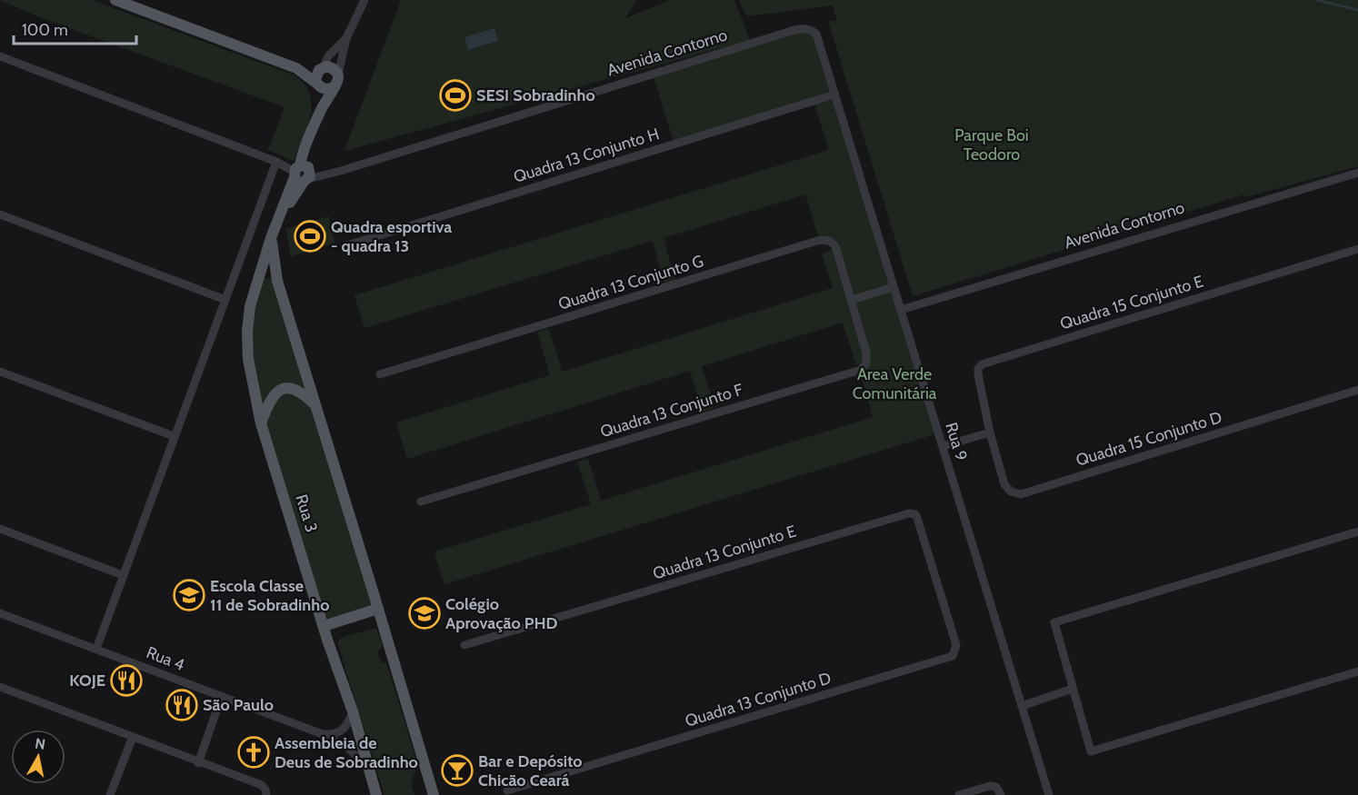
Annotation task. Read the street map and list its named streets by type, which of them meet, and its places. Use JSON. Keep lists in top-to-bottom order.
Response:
{
  "streets": {
    "main road": ["Rua 3"],
    "street": [
      "Avenida Contorno",
      "Quadra 13 Conjunto H",
      "Quadra 13 Conjunto G",
      "Quadra 15 Conjunto E",
      "Quadra 13 Conjunto F",
      "Quadra 15 Conjunto D",
      "Rua 9",
      "Quadra 13 Conjunto E",
      "Rua 4",
      "Quadra 13 Conjunto D"
    ]
  },
  "crossings": [
    ["Avenida Contorno", "Rua 9"],
    ["Avenida Contorno", "Rua 3"],
    ["Quadra 13 Conjunto H", "Rua 9"],
    ["Quadra 13 Conjunto G", "Quadra 13 Conjunto F"],
    ["Quadra 15 Conjunto E", "Quadra 15 Conjunto D"],
    ["Rua 3", "Rua 4"],
    ["Quadra 13 Conjunto E", "Quadra 13 Conjunto D"]
  ],
  "parks": ["Parque Boi Teodoro", "Area Verde Comunitária"],
  "places": {
    "sports": ["SESI Sobradinho", "Quadra esportiva - quadra 13"],
    "school or university": ["Escola Classe 11 de Sobradinho", "Colégio Aprovação PHD"],
    "restaurant": ["KOJE", "São Paulo"],
    "church": ["Assembleia de Deus de Sobradinho"],
    "bar": ["Bar e Depósito Chicão Ceará"]
  },
  "scale_bar": "100 m",
  "north": "top"
}
